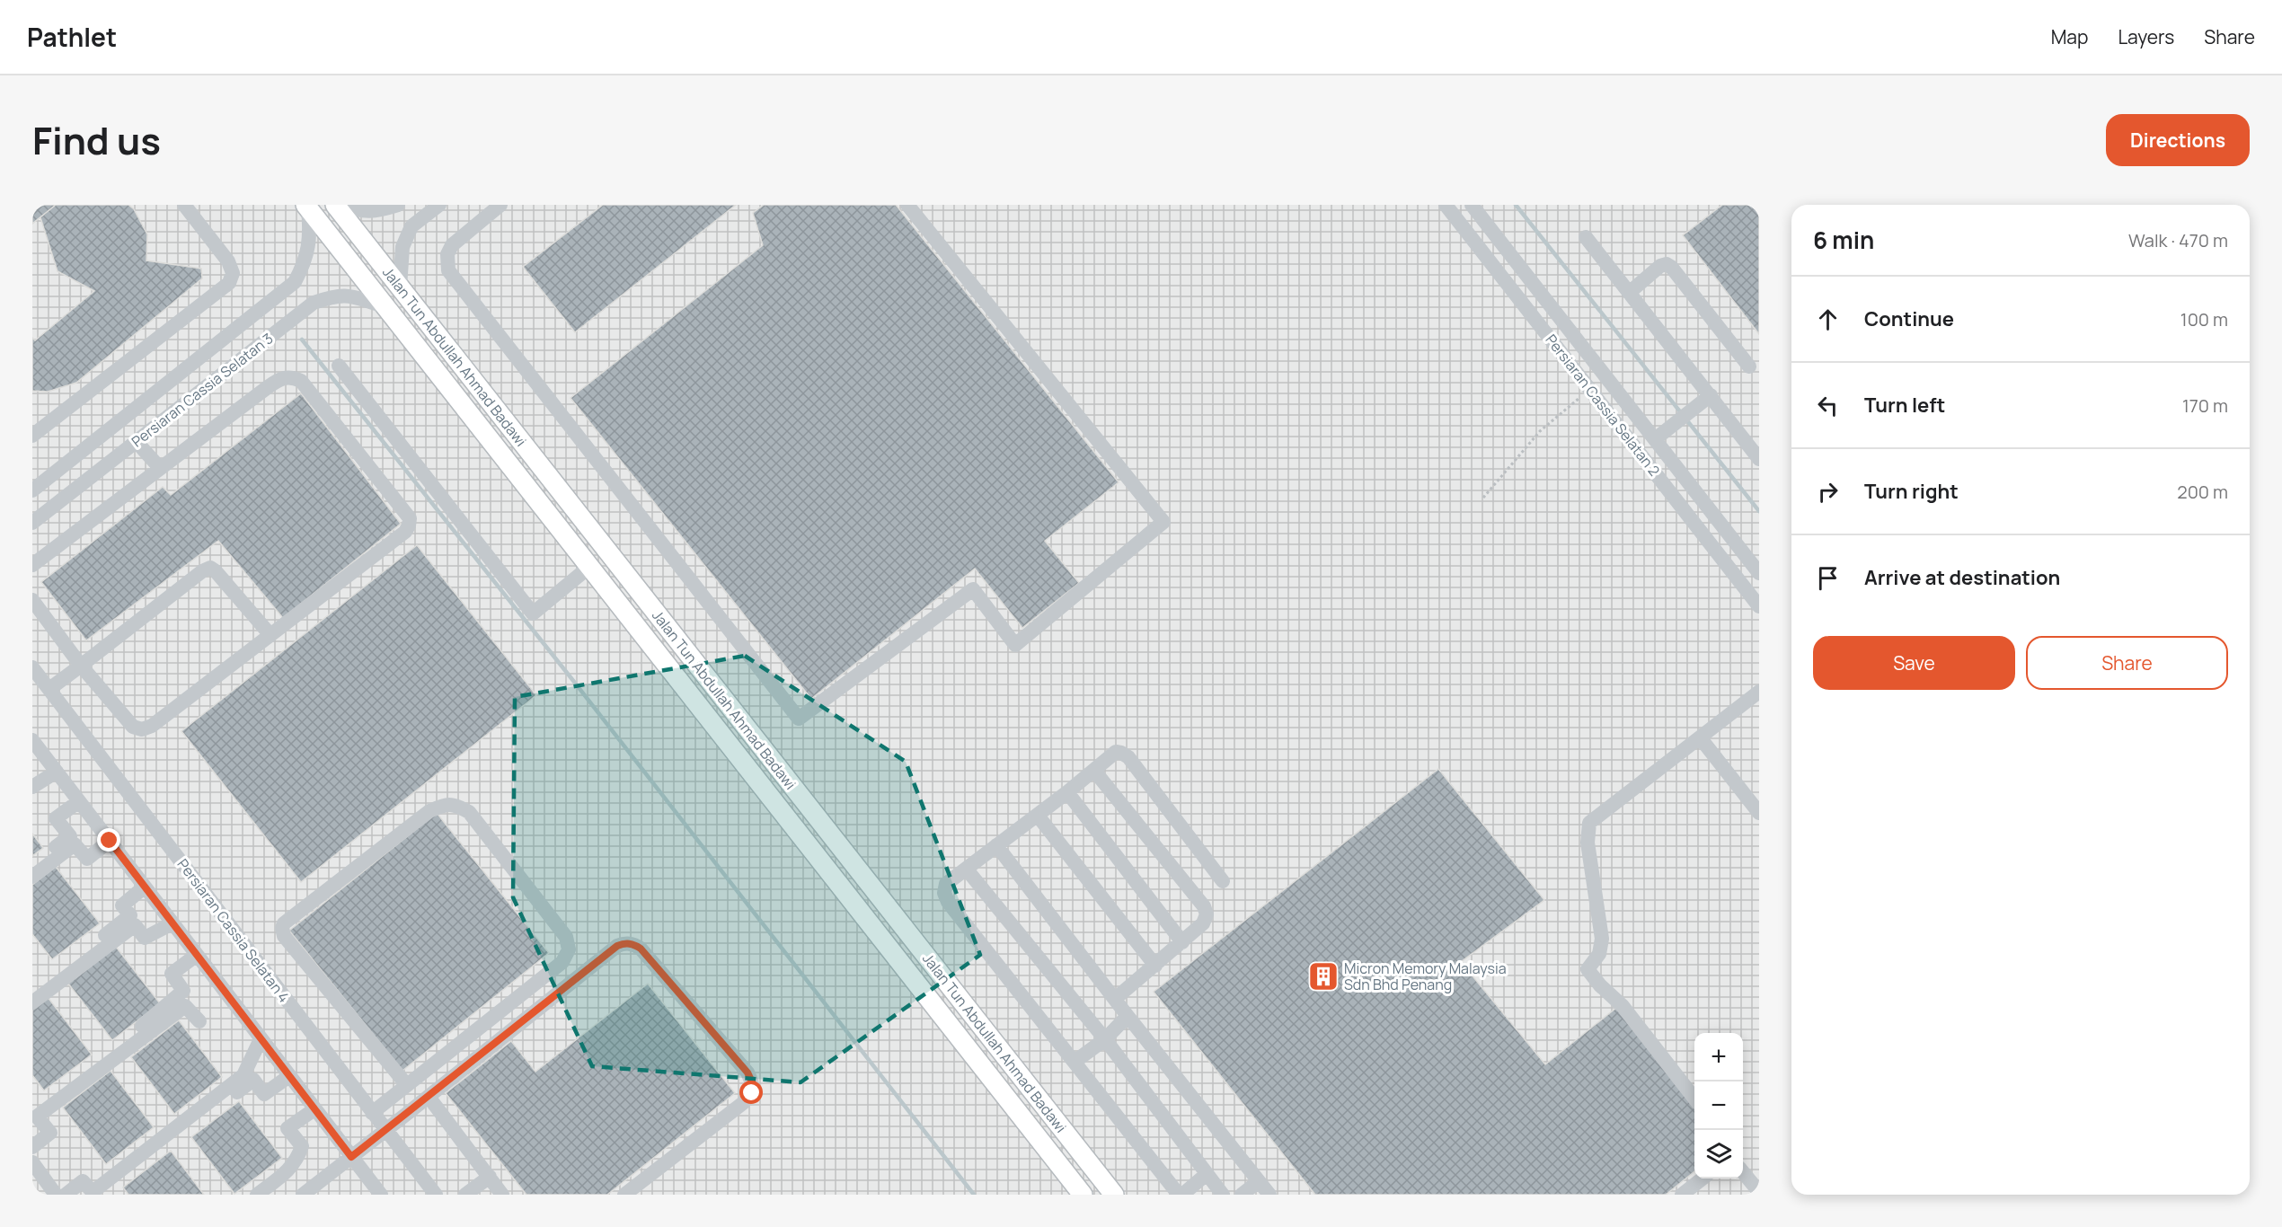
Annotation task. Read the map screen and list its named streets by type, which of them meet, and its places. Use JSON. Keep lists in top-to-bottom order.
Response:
{
  "streets": {
    "main road": ["Jalan Tun Abdullah Ahmad Badawi"],
    "street": ["Persiaran Cassia Selatan 3", "Persiaran Cassia Selatan 2", "Persiaran Cassia Selatan 4"]
  },
  "crossings": [
    ["Jalan Tun Abdullah Ahmad Badawi", "Persiaran Cassia Selatan 3"]
  ],
  "places": {
    "building": ["Micron Memory Malaysia Sdn Bhd Penang"]
  },
  "page": {
    "header": "Pathlet",
    "nav": ["Map", "Layers", "Share"],
    "title": "Find us",
    "buttons": [
      "Directions",
      ["Save", "Share"]
    ],
    "heading": ["6 min", "Walk · 470 m"],
    "list": [
      ["Continue", "100 m"],
      ["Turn left", "170 m"],
      ["Turn right", "200 m"],
      "Arrive at destination"
    ],
    "map_buttons": ["+", "−"]
  }
}
